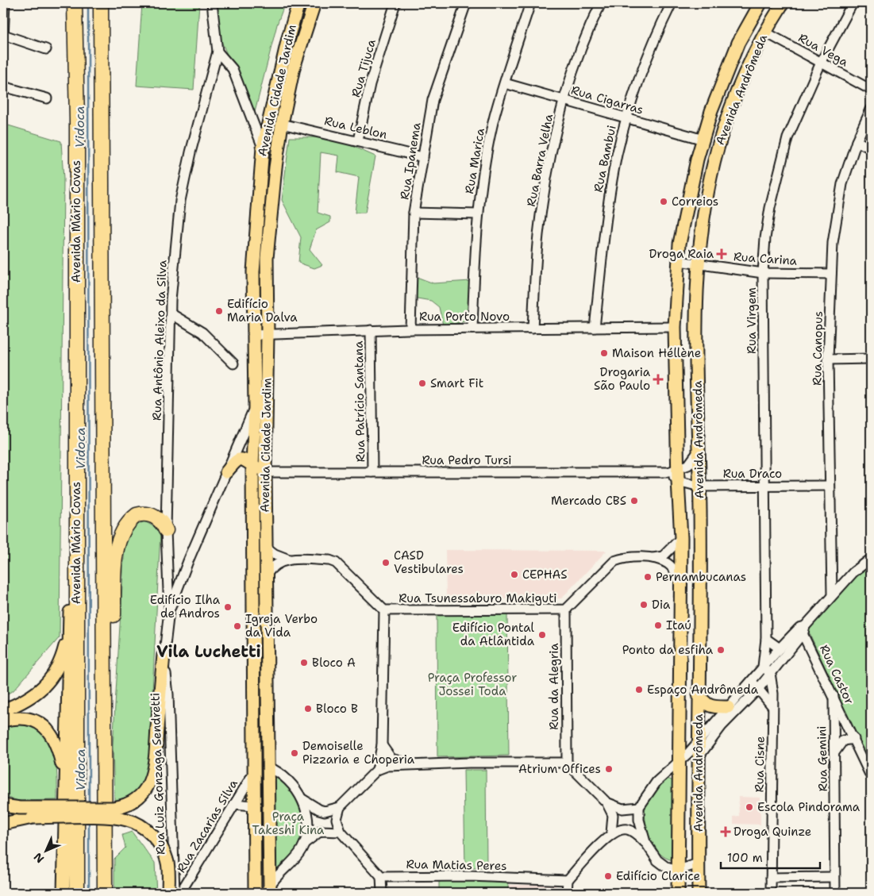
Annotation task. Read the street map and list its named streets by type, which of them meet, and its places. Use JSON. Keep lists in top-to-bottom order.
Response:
{
  "streets": {
    "highway": ["Avenida Mário Covas"],
    "main road": ["Avenida Andrômeda", "Avenida Cidade Jardim"],
    "street": [
      "Rua Vega",
      "Rua Tijuca",
      "Rua Cigarras",
      "Rua Leblon",
      "Rua Bambui",
      "Rua Barra Velha",
      "Rua Ipanema",
      "Rua Marica",
      "Rua Carina",
      "Rua Porto Novo",
      "Rua Virgem",
      "Rua Antônio Aleixo da Silva",
      "Rua Canopus",
      "Rua Patrício Santana",
      "Rua Pedro Tursi",
      "Rua Draco",
      "Rua Tsunessaburo Makiguti",
      "Rua Castor",
      "Rua da Alegria",
      "Rua Gemini",
      "Rua Cisne",
      "Rua Luiz Gonzaga Sendretti",
      "Rua Zacarias Silva",
      "Rua Matias Peres"
    ]
  },
  "crossings": [
    ["Rua Vega", "Avenida Andrômeda"],
    ["Rua Vega", "Rua Virgem"],
    ["Rua Tijuca", "Rua Leblon"],
    ["Avenida Andrômeda", "Rua Cigarras"],
    ["Avenida Andrômeda", "Rua Carina"],
    ["Avenida Andrômeda", "Rua Porto Novo"],
    ["Avenida Andrômeda", "Rua Pedro Tursi"],
    ["Avenida Andrômeda", "Rua Draco"],
    ["Avenida Andrômeda", "Rua Tsunessaburo Makiguti"],
    ["Avenida Cidade Jardim", "Rua Leblon"],
    ["Avenida Cidade Jardim", "Rua Porto Novo"],
    ["Avenida Cidade Jardim", "Rua Pedro Tursi"],
    ["Avenida Cidade Jardim", "Rua Zacarias Silva"],
    ["Rua Cigarras", "Rua Bambui"],
    ["Rua Cigarras", "Rua Barra Velha"],
    ["Rua Cigarras", "Rua Marica"],
    ["Rua Leblon", "Rua Ipanema"],
    ["Rua Bambui", "Rua Porto Novo"],
    ["Rua Barra Velha", "Rua Porto Novo"],
    ["Rua Ipanema", "Rua Porto Novo"],
    ["Rua Marica", "Rua Porto Novo"],
    ["Rua Carina", "Rua Virgem"],
    ["Rua Carina", "Rua Canopus"],
    ["Rua Porto Novo", "Rua Patrício Santana"],
    ["Rua Virgem", "Rua Draco"],
    ["Rua Virgem", "Rua Cisne"],
    ["Rua Antônio Aleixo da Silva", "Rua Luiz Gonzaga Sendretti"],
    ["Rua Canopus", "Rua Draco"],
    ["Rua Patrício Santana", "Rua Pedro Tursi"],
    ["Rua Pedro Tursi", "Rua Draco"],
    ["Rua Tsunessaburo Makiguti", "Rua da Alegria"],
    ["Rua Castor", "Rua Gemini"]
  ],
  "districts": ["Vila Luchetti"],
  "water": ["Vidoca"],
  "parks": ["Praça Professor Jossei Toda", "Praça Takeshi Kina"],
  "places": {
    "other": [
      "Correios",
      "Edifício Maria Dalva",
      "Maison Héllène",
      "Smart Fit",
      "Mercado CBS",
      "CASD Vestibulares",
      "CEPHAS",
      "Pernambucanas",
      "Dia",
      "Edifício Ilha de Andros",
      "Itaú",
      "Igreja Verbo da Vida",
      "Edifício Pontal da Atlântida",
      "Ponto da esfiha",
      "Bloco A",
      "Espaço Andrômeda",
      "Bloco B",
      "Demoiselle Pizzaria e Choperia",
      "Atrium Offices",
      "Escola Pindorama",
      "Edifício Clarice"
    ],
    "health": ["Droga Raia", "Drogaria São Paulo", "Droga Quinze"]
  },
  "scale_bar": "100 m",
  "north": "bottom left"
}
